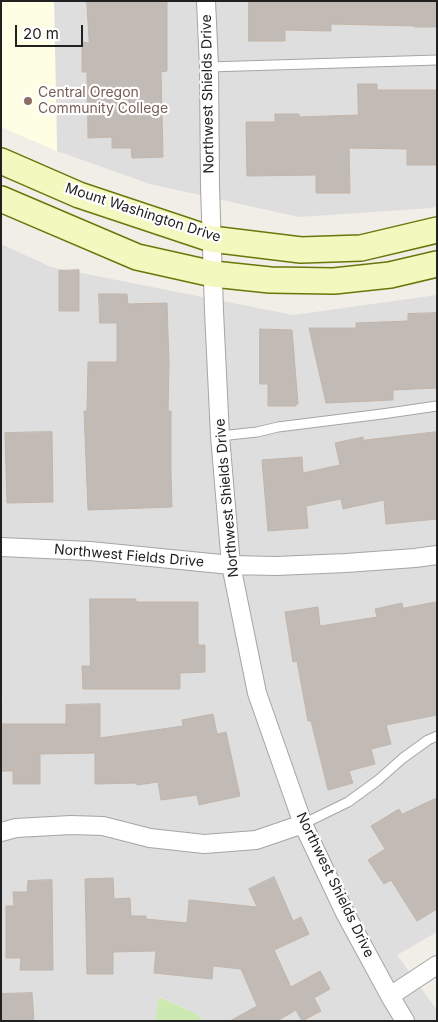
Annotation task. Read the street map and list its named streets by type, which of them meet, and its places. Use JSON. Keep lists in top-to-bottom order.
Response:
{
  "streets": {
    "main road": ["Mount Washington Drive"],
    "street": ["Northwest Shields Drive", "Northwest Fields Drive"]
  },
  "crossings": [
    ["Northwest Shields Drive", "Mount Washington Drive"],
    ["Northwest Shields Drive", "Northwest Fields Drive"]
  ],
  "places": ["Central Oregon Community College"],
  "scale_bar": "20 m"
}
